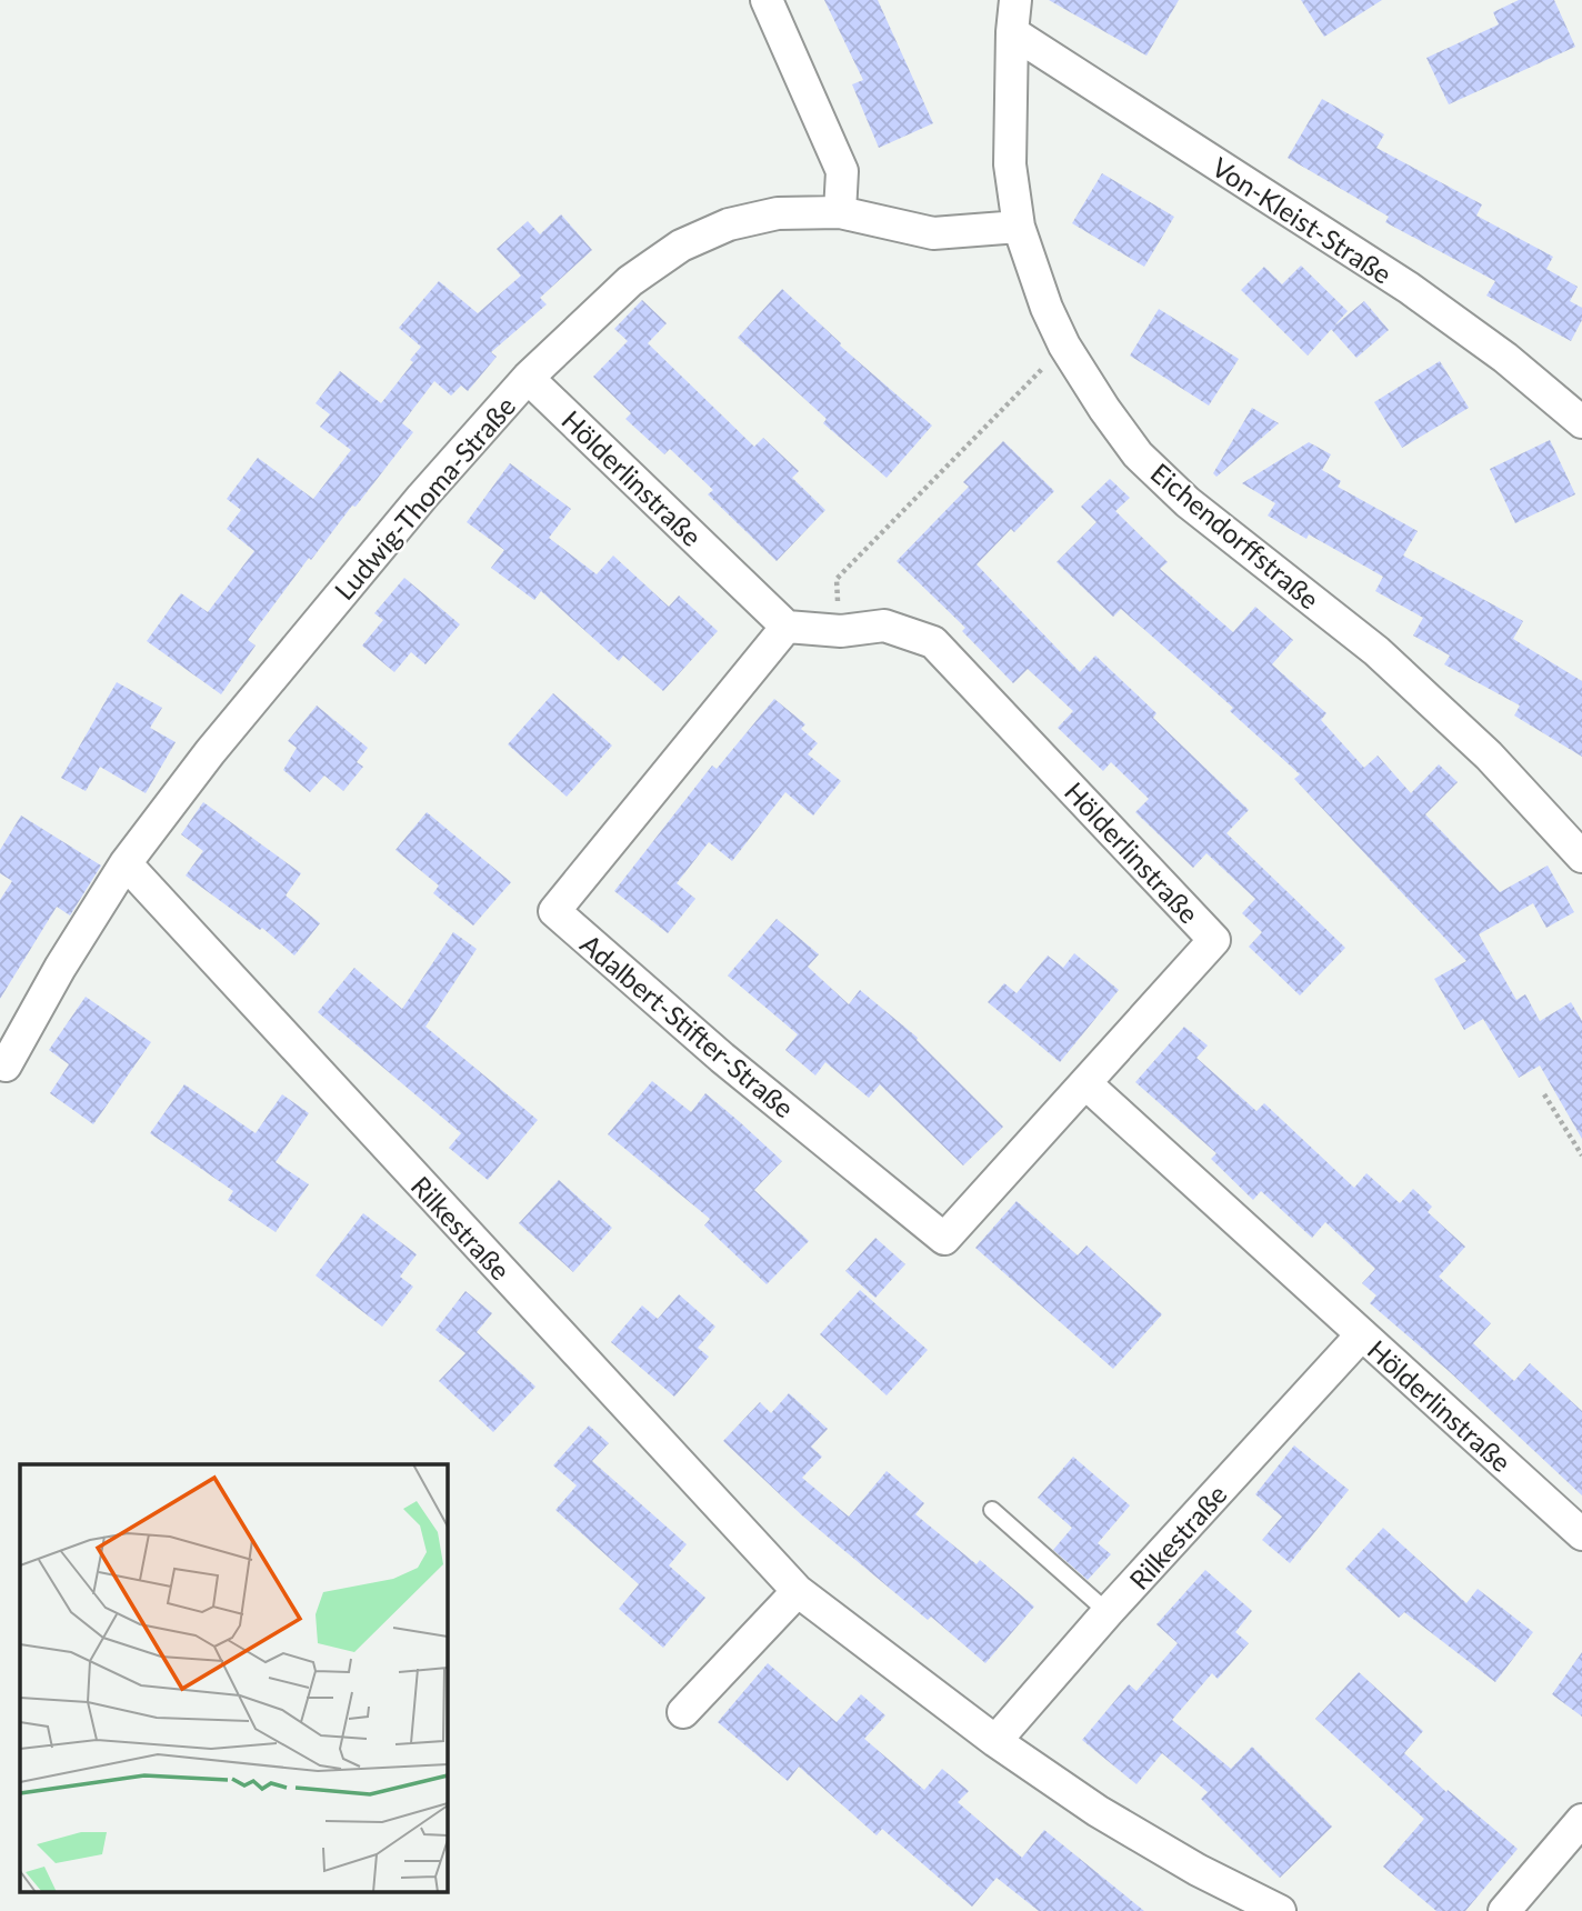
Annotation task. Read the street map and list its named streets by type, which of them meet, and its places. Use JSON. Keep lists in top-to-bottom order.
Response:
{
  "streets": {
    "street": [
      "Von-Kleist-Straße",
      "Hölderlinstraße",
      "Ludwig-Thoma-Straße",
      "Eichendorffstraße",
      "Adalbert-Stifter-Straße",
      "Rilkestraße"
    ]
  },
  "crossings": [
    ["Von-Kleist-Straße", "Eichendorffstraße"],
    ["Hölderlinstraße", "Ludwig-Thoma-Straße"],
    ["Hölderlinstraße", "Adalbert-Stifter-Straße"],
    ["Hölderlinstraße", "Rilkestraße"],
    ["Ludwig-Thoma-Straße", "Eichendorffstraße"],
    ["Ludwig-Thoma-Straße", "Rilkestraße"]
  ]
}
